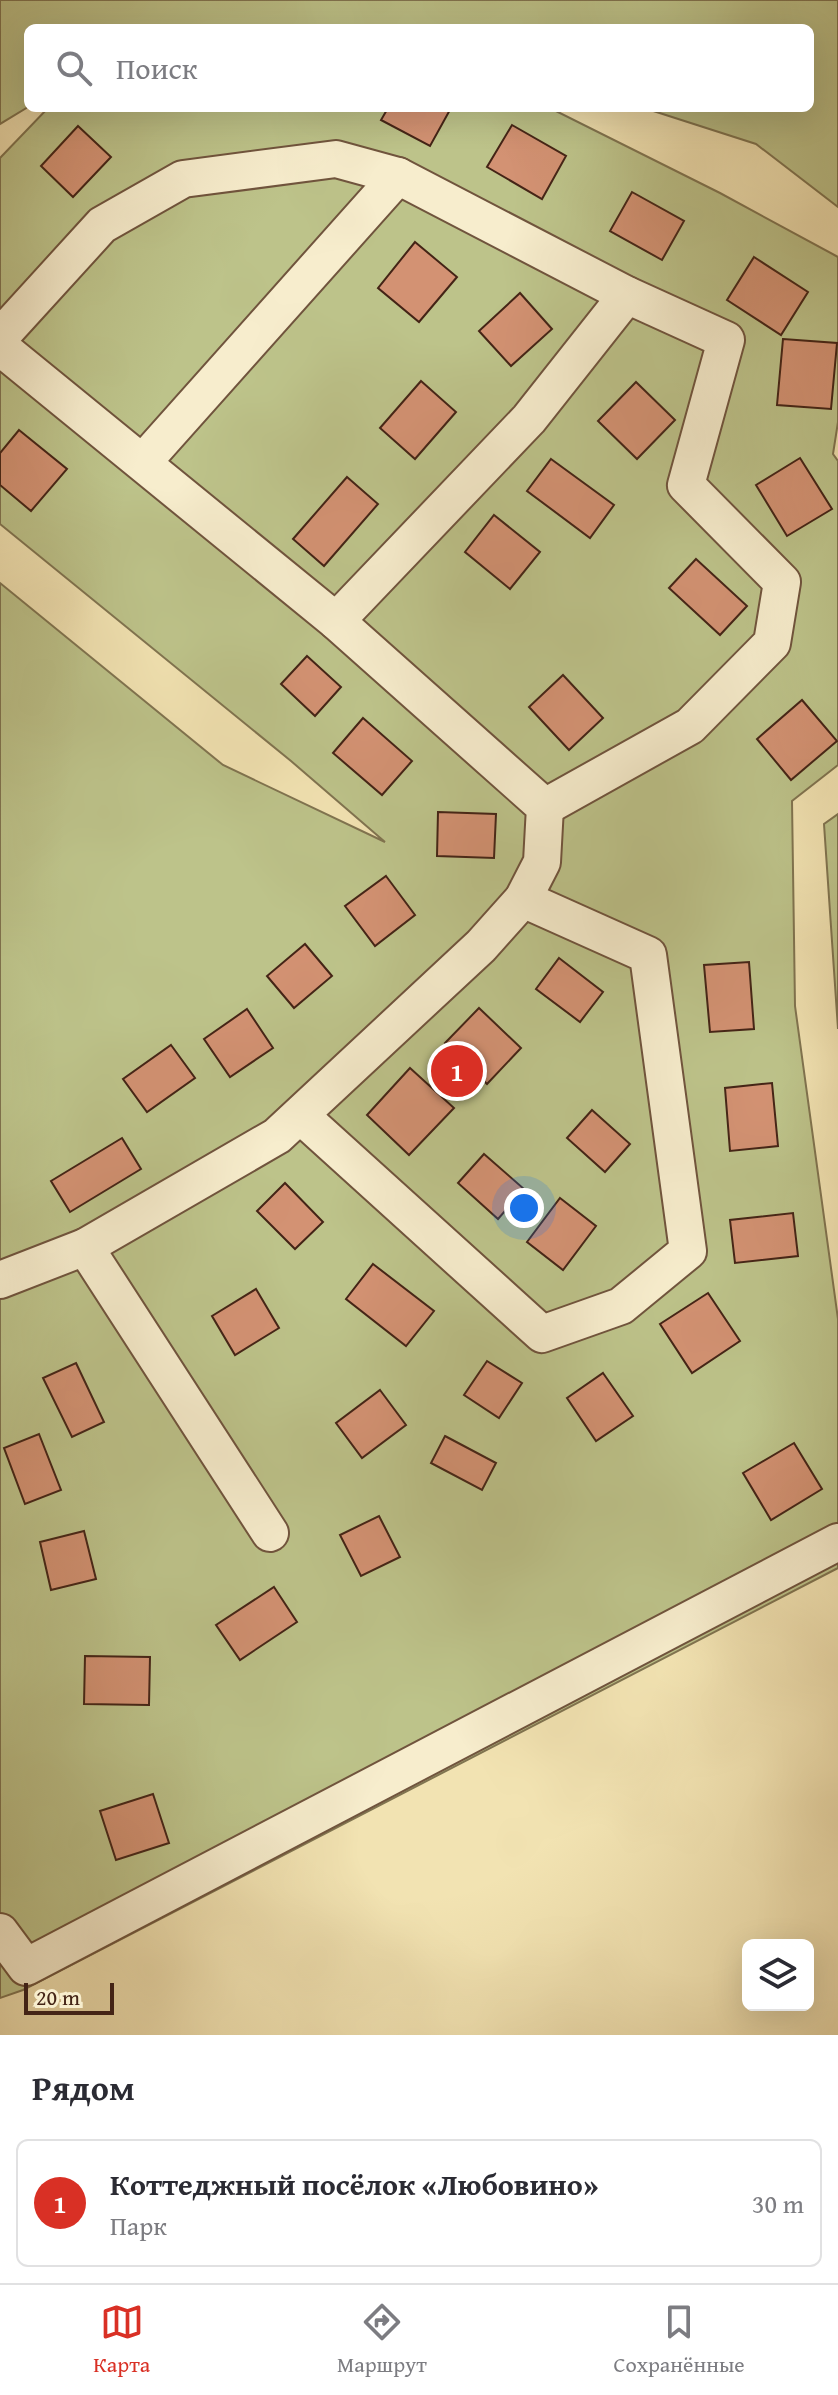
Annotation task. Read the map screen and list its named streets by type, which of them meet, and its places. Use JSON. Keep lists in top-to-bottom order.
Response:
{
  "scale_bar": "20 m",
  "page": {
    "search": "Поиск",
    "pins": "1",
    "scale": "20 m",
    "heading": "Рядом",
    "list": [
      {
        "mark": "1",
        "name": "Коттеджный посёлок «Любовино»",
        "note": "Парк",
        "value": "30 m"
      }
    ],
    "nav": ["Карта", "Маршрут", "Сохранённые"]
  }
}
